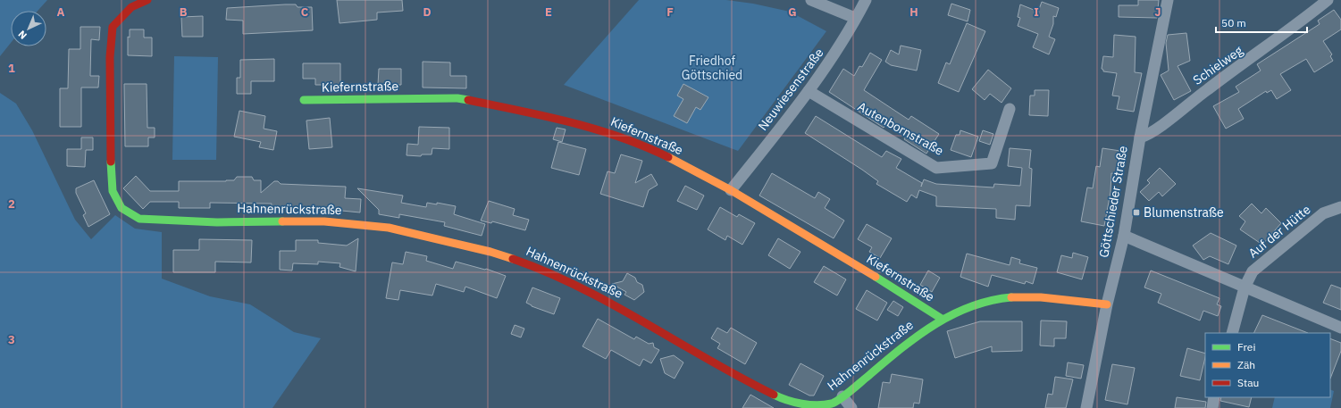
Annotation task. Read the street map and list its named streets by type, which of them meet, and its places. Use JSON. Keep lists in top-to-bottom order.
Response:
{
  "streets": {
    "street": [
      "Schielweg",
      "Kiefernstraße",
      "Neuwiesenstraße",
      "Autenbornstraße",
      "Göttschieder Straße",
      "Hahnenrückstraße",
      "Auf der Hütte"
    ]
  },
  "crossings": [
    ["Schielweg", "Göttschieder Straße"],
    ["Kiefernstraße", "Neuwiesenstraße"],
    ["Kiefernstraße", "Hahnenrückstraße"],
    ["Neuwiesenstraße", "Autenbornstraße"],
    ["Göttschieder Straße", "Hahnenrückstraße"]
  ],
  "parks": ["Friedhof Göttschied"],
  "places": {
    "transit": ["Blumenstraße"]
  },
  "legend": ["Frei", "Zäh", "Stau"],
  "scale_bar": "50 m",
  "north": "bottom left",
  "grid": {
    "columns": [
      "A",
      "B",
      "C",
      "D",
      "E",
      "F",
      "G",
      "H",
      "I",
      "J"
    ],
    "rows": ["1", "2", "3"]
  }
}
